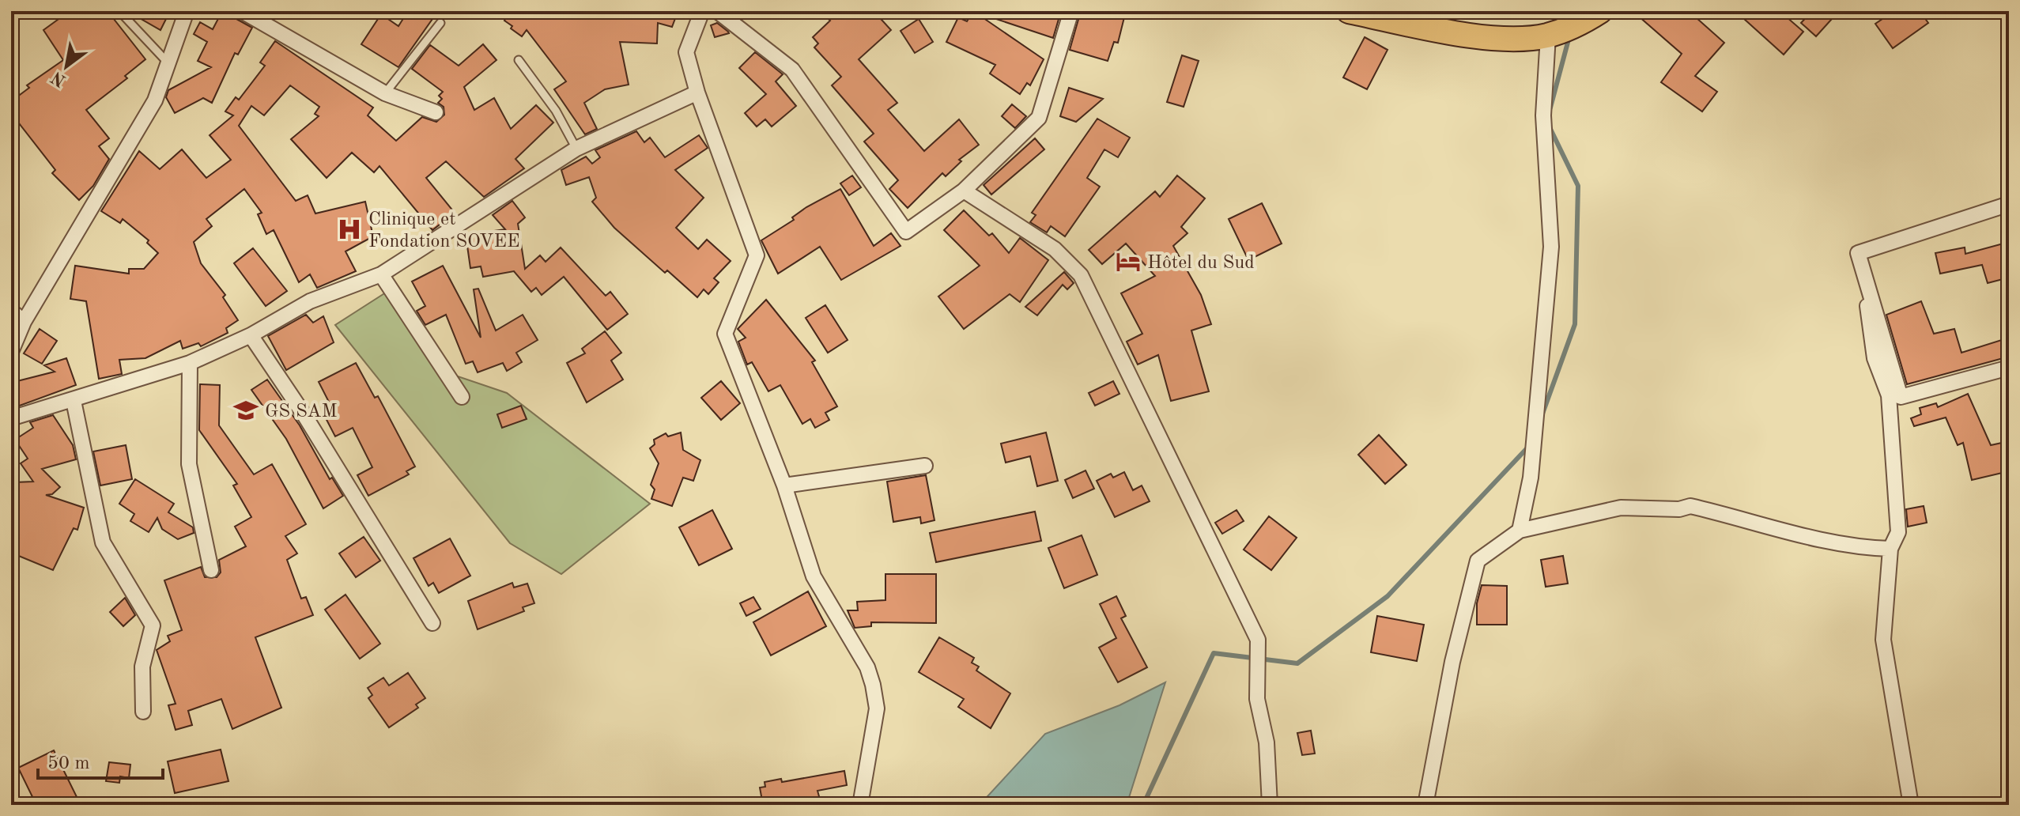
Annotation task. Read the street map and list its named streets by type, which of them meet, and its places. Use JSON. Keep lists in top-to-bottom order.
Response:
{
  "places": {
    "hospital": ["Clinique et Fondation SOVEE"],
    "hotel": ["Hôtel du Sud"],
    "school or university": ["GS SAM"]
  },
  "scale_bar": "50 m",
  "north": "bottom left"
}
